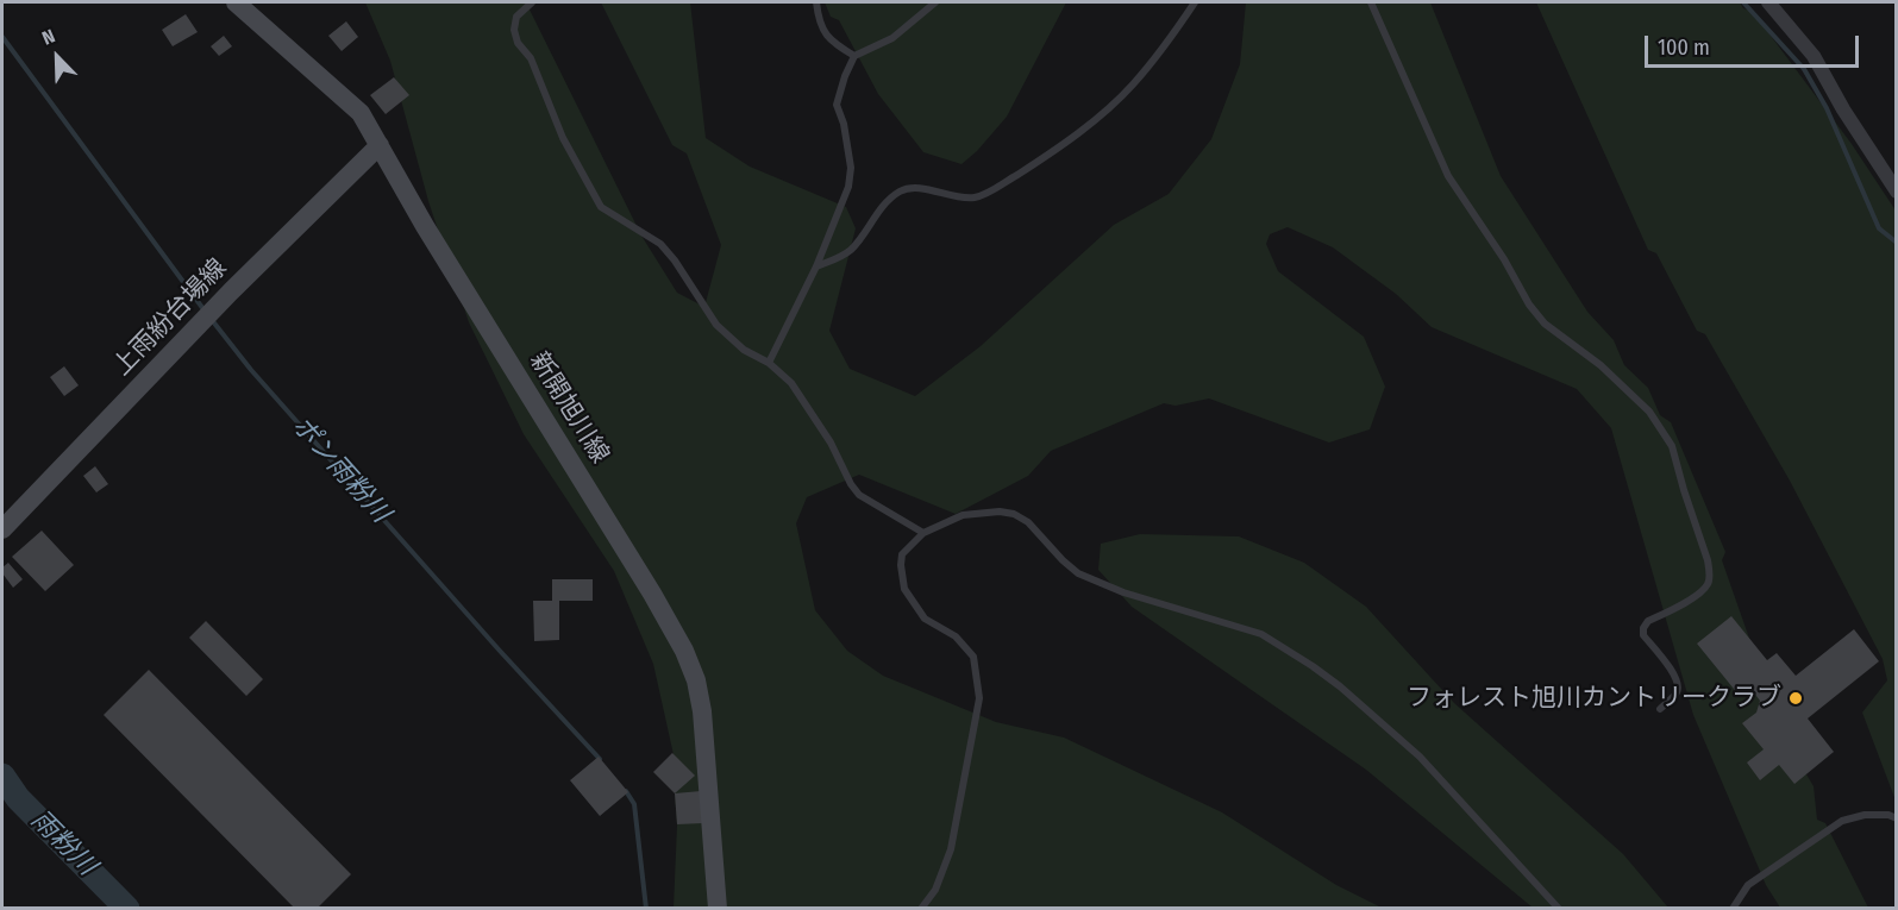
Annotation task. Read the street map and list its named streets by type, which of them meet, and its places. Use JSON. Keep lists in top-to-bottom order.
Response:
{
  "streets": {
    "main road": ["上雨紛台場線", "新開旭川線"]
  },
  "crossings": [
    ["上雨紛台場線", "新開旭川線"]
  ],
  "water": ["ポン雨粉川", "雨粉川"],
  "places": ["フォレスト旭川カントリークラブ"],
  "scale_bar": "100 m",
  "north": "top left"
}
